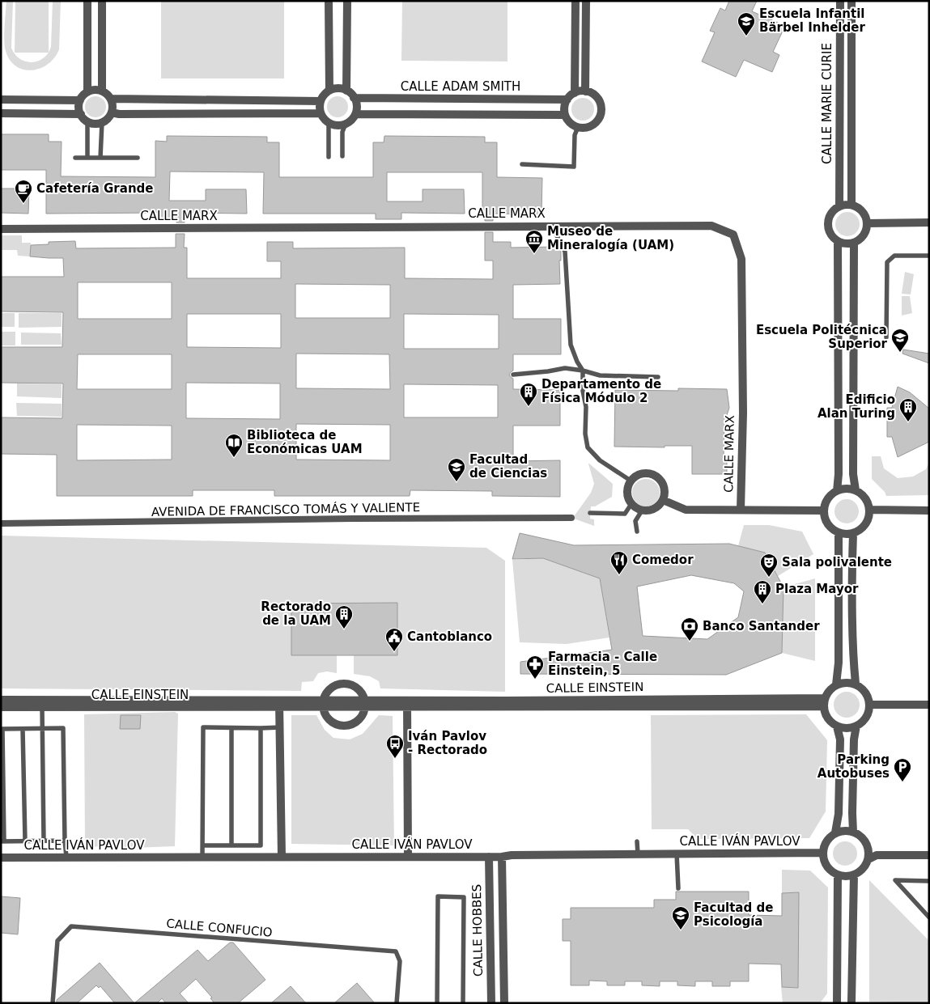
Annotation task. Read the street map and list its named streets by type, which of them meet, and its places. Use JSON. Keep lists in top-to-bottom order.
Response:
{
  "streets": {
    "street": [
      "CALLE ADAM SMITH",
      "CALLE MARIE CURIE",
      "CALLE MARX",
      "AVENIDA DE FRANCISCO TOMÁS Y VALIENTE",
      "CALLE EINSTEIN",
      "CALLE IVÁN PAVLOV",
      "CALLE HOBBES"
    ],
    "lane": ["CALLE CONFUCIO"]
  },
  "crossings": [
    ["CALLE IVÁN PAVLOV", "CALLE HOBBES"]
  ],
  "places": {
    "school or university": [
      "Escuela Infantil Bärbel Inhelder",
      "Escuela Politécnica Superior",
      "Facultad de Ciencias",
      "Facultad de Psicología"
    ],
    "cafe": ["Cafetería Grande"],
    "museum": ["Museo de Mineralogía (UAM)"],
    "building": [
      "Departamento de Física Módulo 2",
      "Edificio Alan Turing",
      "Plaza Mayor",
      "Rectorado de la UAM"
    ],
    "library": ["Biblioteca de Económicas UAM"],
    "restaurant": ["Comedor"],
    "theatre": ["Sala polivalente"],
    "bank": ["Banco Santander"],
    "public building": ["Cantoblanco"],
    "pharmacy": ["Farmacia - Calle Einstein, 5"],
    "bus stop": ["Iván Pavlov - Rectorado"],
    "parking": ["Parking Autobuses"]
  }
}
